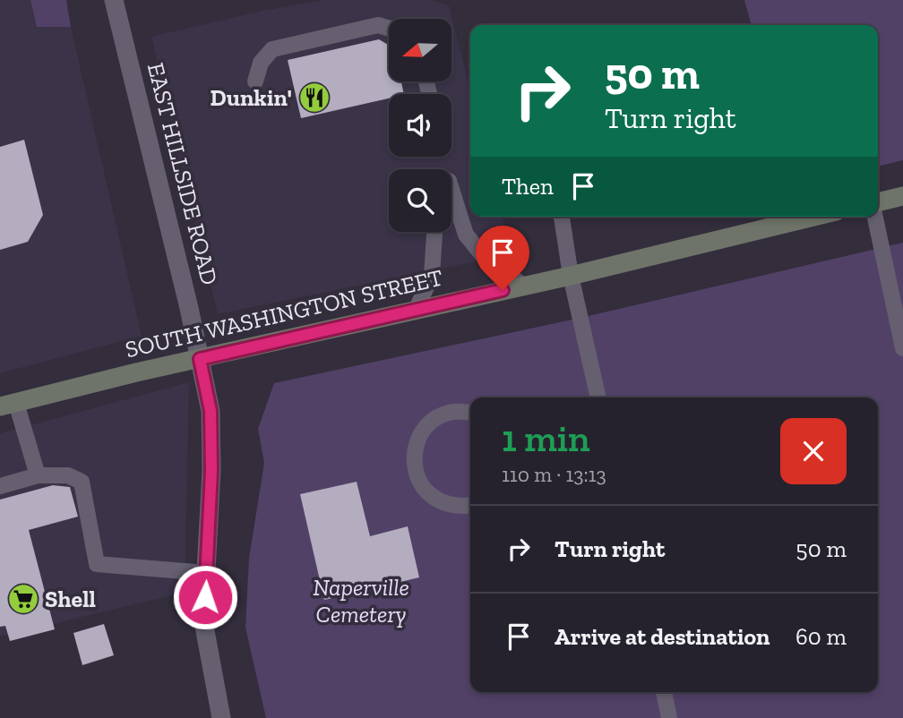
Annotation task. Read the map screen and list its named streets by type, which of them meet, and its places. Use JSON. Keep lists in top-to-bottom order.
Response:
{
  "streets": {
    "main road": ["SOUTH WASHINGTON STREET"],
    "street": ["EAST HILLSIDE ROAD"]
  },
  "crossings": [
    ["EAST HILLSIDE ROAD", "SOUTH WASHINGTON STREET"]
  ],
  "parks": ["Naperville Cemetery"],
  "places": {
    "restaurant": ["Dunkin'"],
    "supermarket": ["Shell"]
  },
  "north": "left",
  "page": {
    "turn": ["50 m", "Turn right"],
    "then": "Then",
    "heading": ["1 min", "110 m · 13:13"],
    "list": [
      {
        "name": "Turn right",
        "value": "50 m"
      },
      {
        "name": "Arrive at destination",
        "value": "60 m"
      }
    ]
  }
}
